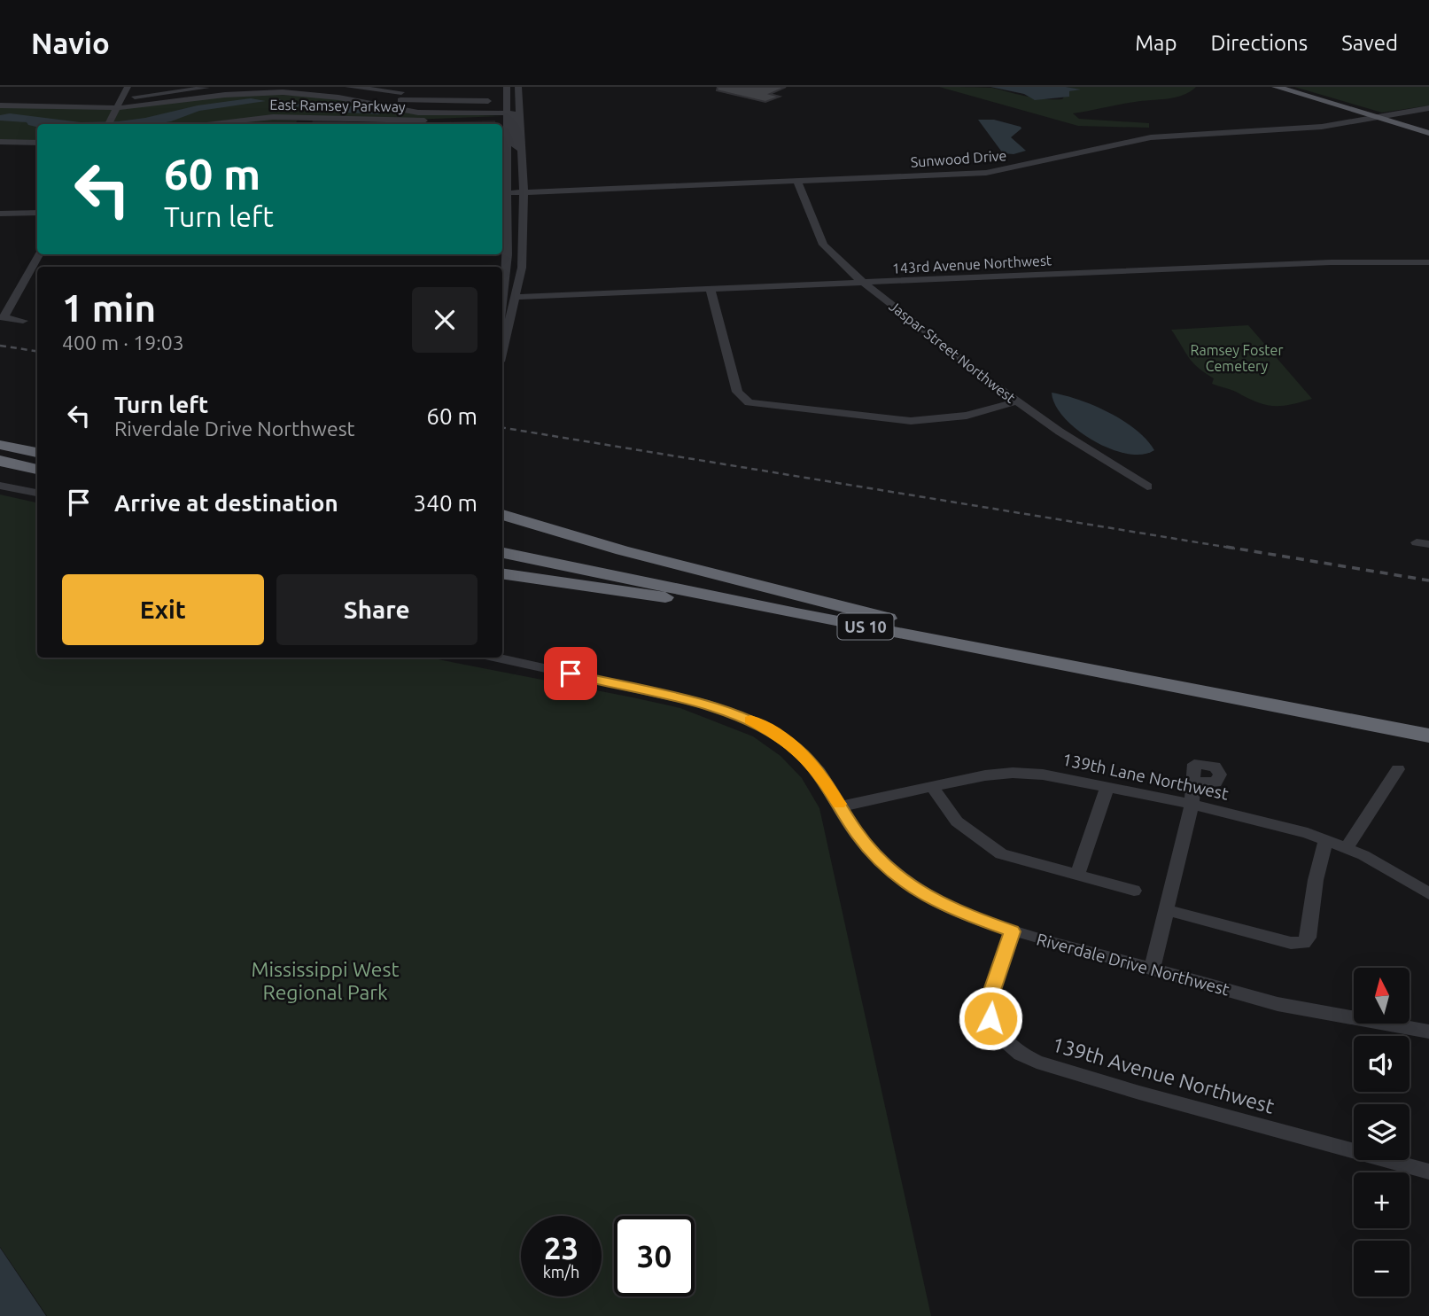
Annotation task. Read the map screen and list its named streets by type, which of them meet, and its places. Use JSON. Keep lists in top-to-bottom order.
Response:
{
  "streets": {
    "highway": ["US 10"],
    "street": [
      "East Ramsey Parkway",
      "Sunwood Drive",
      "143rd Avenue Northwest",
      "Jaspar Street Northwest",
      "139th Lane Northwest",
      "Riverdale Drive Northwest",
      "139th Avenue Northwest"
    ]
  },
  "crossings": [
    ["Sunwood Drive", "Jaspar Street Northwest"],
    ["143rd Avenue Northwest", "Jaspar Street Northwest"],
    ["139th Lane Northwest", "Riverdale Drive Northwest"],
    ["Riverdale Drive Northwest", "139th Avenue Northwest"]
  ],
  "parks": ["Ramsey Foster Cemetery", "Mississippi West Regional Park"],
  "north": "top",
  "page": {
    "header": "Navio",
    "nav": ["Map", "Directions", "Saved"],
    "turn": ["60 m", "Turn left"],
    "heading": ["1 min", "400 m · 19:03"],
    "list": [
      {
        "name": "Turn left",
        "note": "Riverdale Drive Northwest",
        "value": "60 m"
      },
      {
        "name": "Arrive at destination",
        "value": "340 m"
      }
    ],
    "buttons": ["Exit", "Share"],
    "map_buttons": ["+", "−"],
    "speed": "23 km/h",
    "limit": "30"
  }
}
